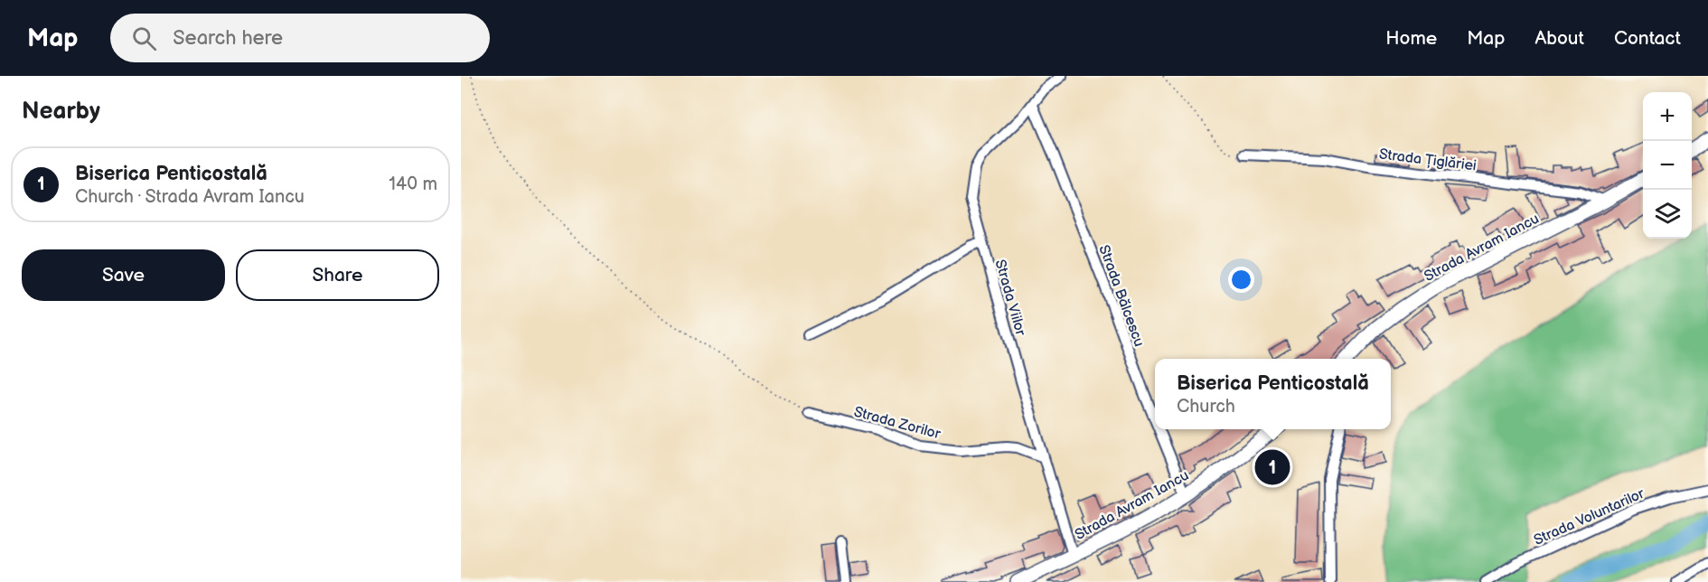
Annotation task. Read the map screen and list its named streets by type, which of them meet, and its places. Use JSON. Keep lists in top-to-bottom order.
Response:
{
  "streets": {
    "main road": ["Strada Avram Iancu"],
    "street": [
      "Strada Țiglăriei",
      "Strada Bălcescu",
      "Strada Viilor",
      "Strada Zorilor",
      "Strada Voluntarilor"
    ]
  },
  "crossings": [
    ["Strada Țiglăriei", "Strada Avram Iancu"],
    ["Strada Avram Iancu", "Strada Bălcescu"],
    ["Strada Avram Iancu", "Strada Viilor"],
    ["Strada Bălcescu", "Strada Viilor"],
    ["Strada Viilor", "Strada Zorilor"]
  ],
  "page": {
    "header": "Map",
    "search": "Search here",
    "nav": [
      "Home",
      "Map",
      "About",
      "Contact"
    ],
    "heading": "Nearby",
    "map_buttons": ["+", "−"],
    "list": [
      {
        "mark": "1",
        "name": "Biserica Penticostală",
        "note": "Church · Strada Avram Iancu",
        "value": "140 m"
      }
    ],
    "buttons": ["Save", "Share"],
    "popup": ["Biserica Penticostală", "Church"],
    "pins": "1"
  }
}
